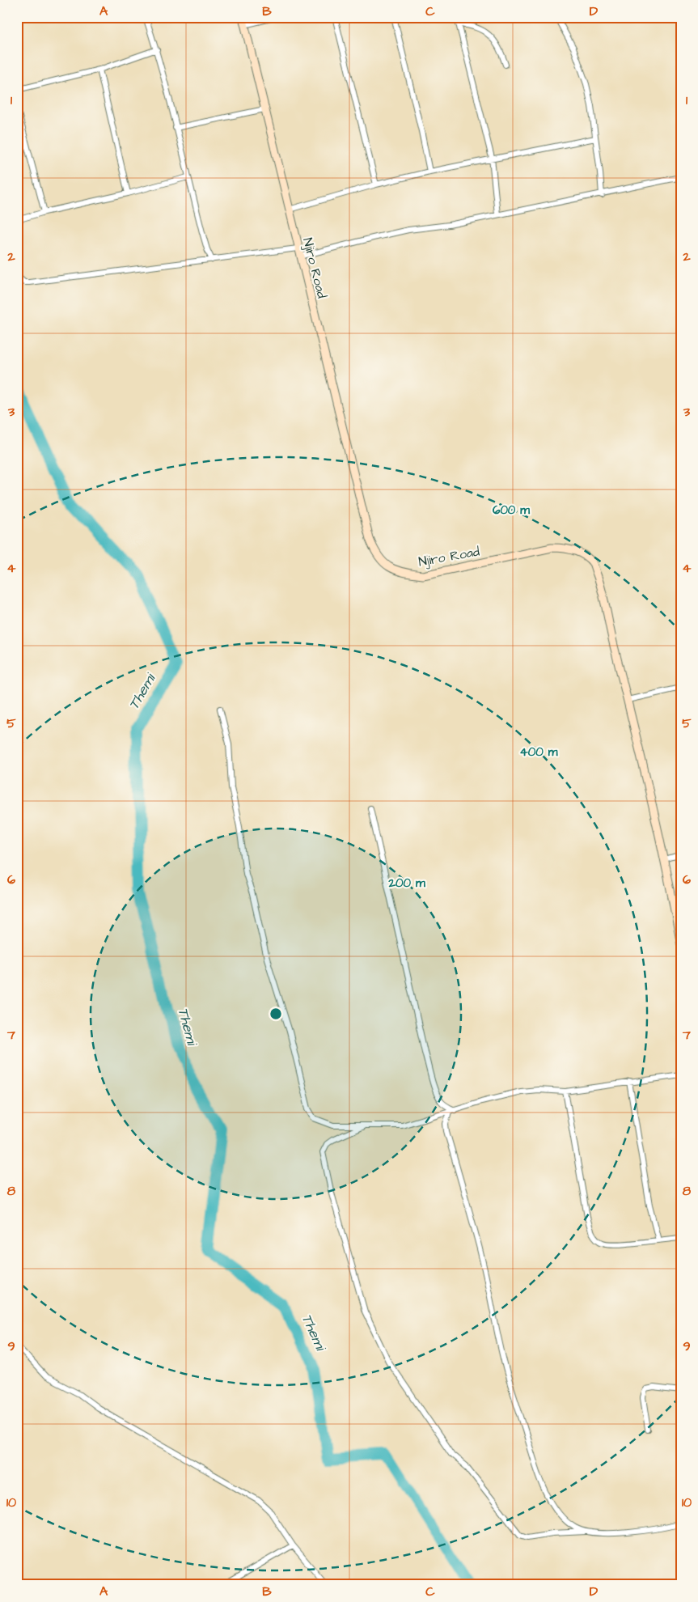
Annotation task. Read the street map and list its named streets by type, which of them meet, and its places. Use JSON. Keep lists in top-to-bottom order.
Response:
{
  "streets": {
    "street": ["Njiro Road"]
  },
  "water": ["Themi"],
  "grid": {
    "columns": [
      "A",
      "B",
      "C",
      "D"
    ],
    "rows": [
      "1",
      "2",
      "3",
      "4",
      "5",
      "6",
      "7",
      "8",
      "9",
      "10"
    ]
  },
  "rings": ["600 m", "400 m", "200 m"]
}
